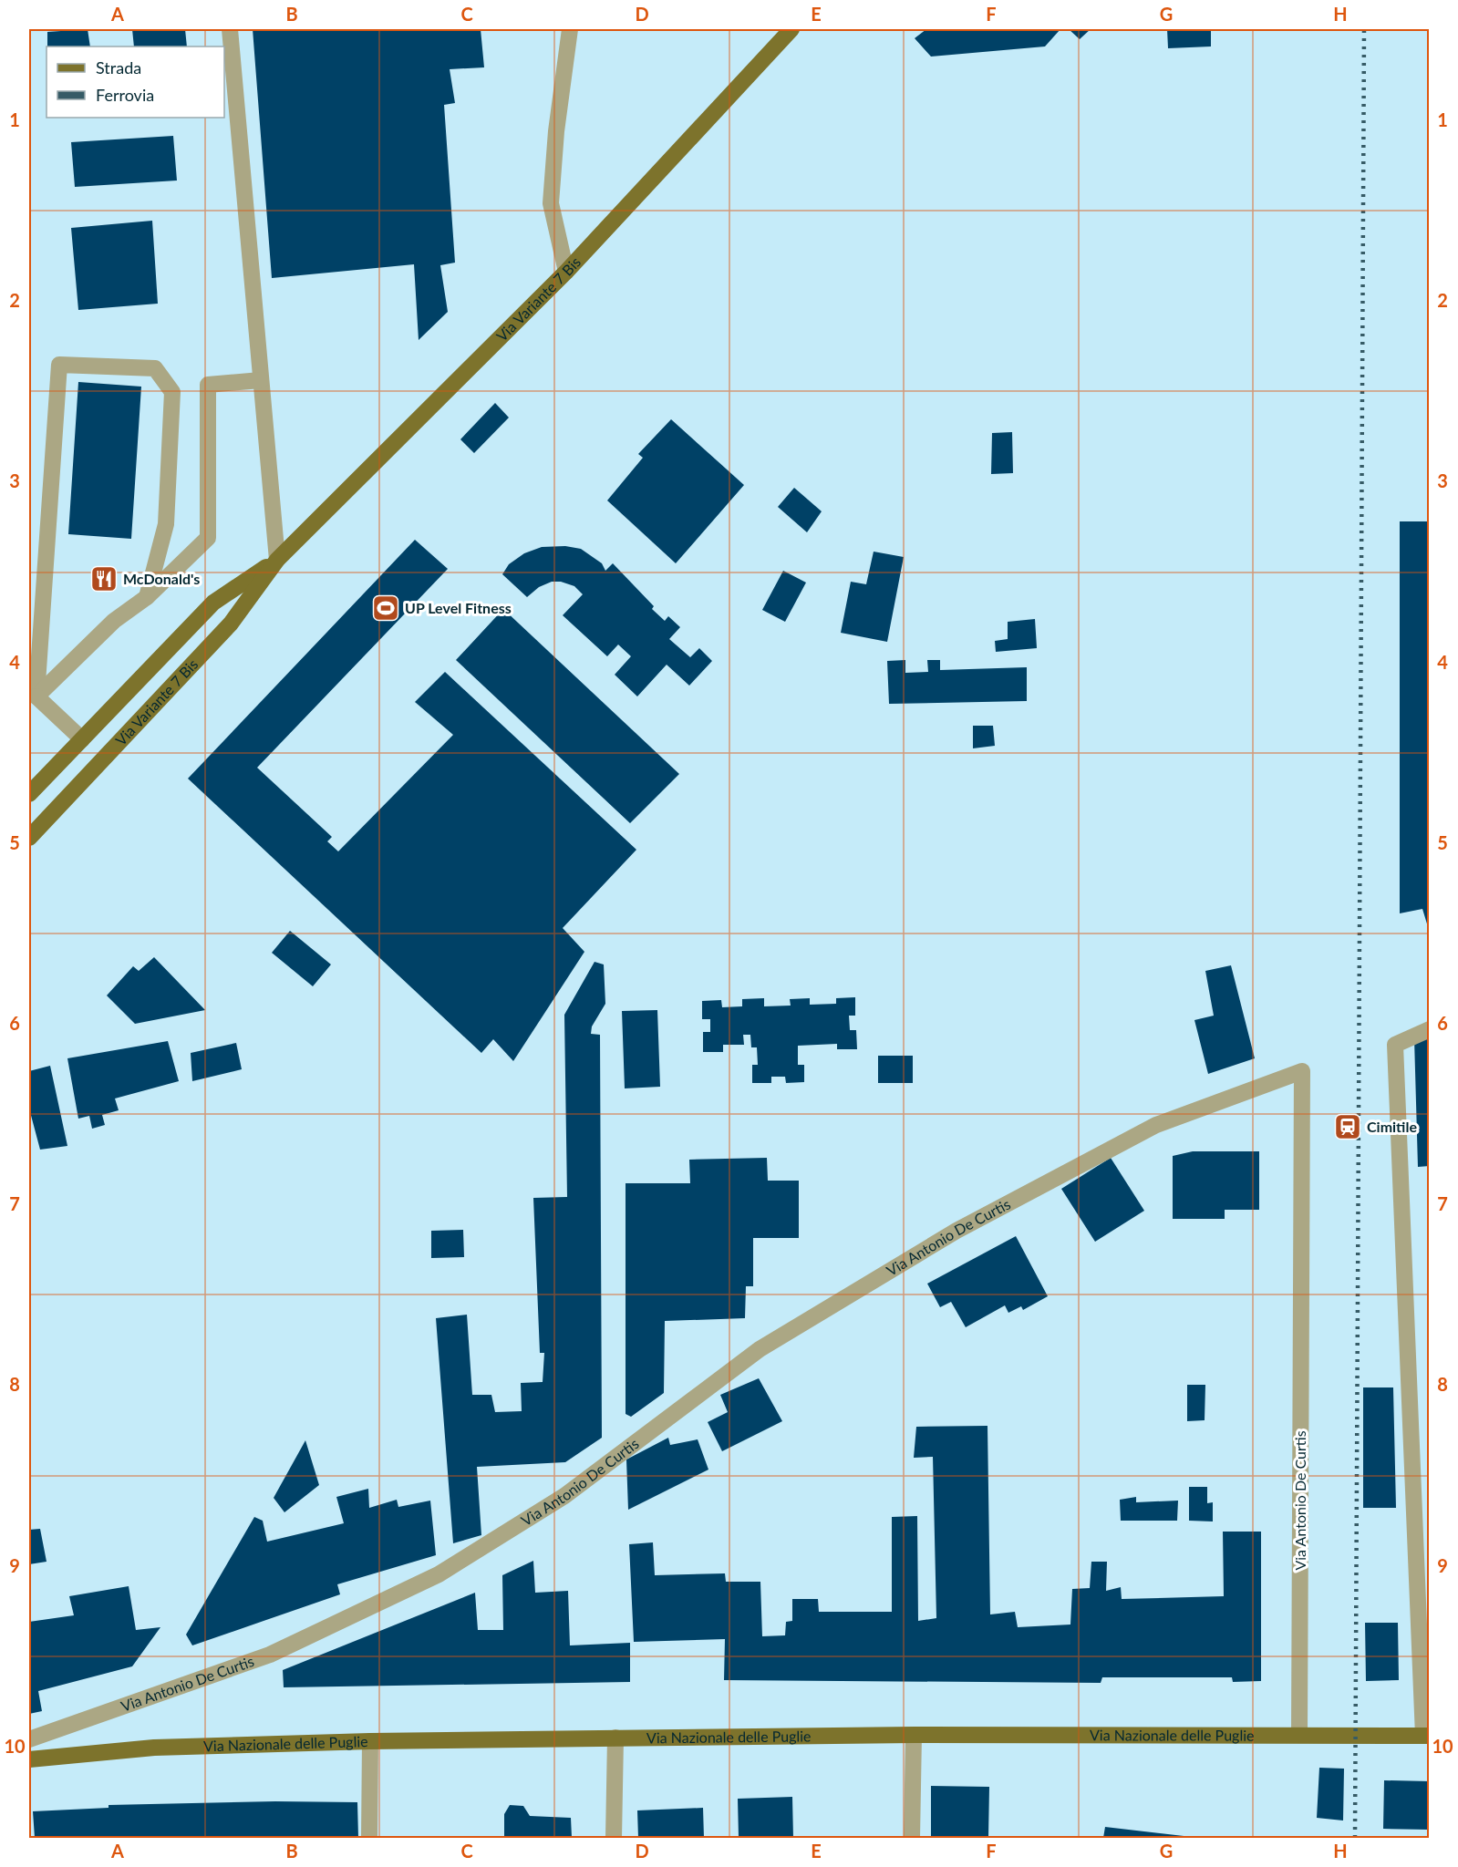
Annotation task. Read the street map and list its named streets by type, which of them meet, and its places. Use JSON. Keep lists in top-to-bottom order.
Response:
{
  "streets": {
    "main road": ["Via Variante 7 Bis", "Via Nazionale delle Puglie"],
    "street": ["Via Antonio De Curtis"]
  },
  "crossings": [
    ["Via Antonio De Curtis", "Via Nazionale delle Puglie"]
  ],
  "places": {
    "restaurant": ["McDonald's"],
    "sports": ["UP Level Fitness"],
    "station": ["Cimitile"]
  },
  "legend": ["Strada", "Ferrovia"],
  "grid": {
    "columns": [
      "A",
      "B",
      "C",
      "D",
      "E",
      "F",
      "G",
      "H"
    ],
    "rows": [
      "1",
      "2",
      "3",
      "4",
      "5",
      "6",
      "7",
      "8",
      "9",
      "10"
    ]
  }
}
